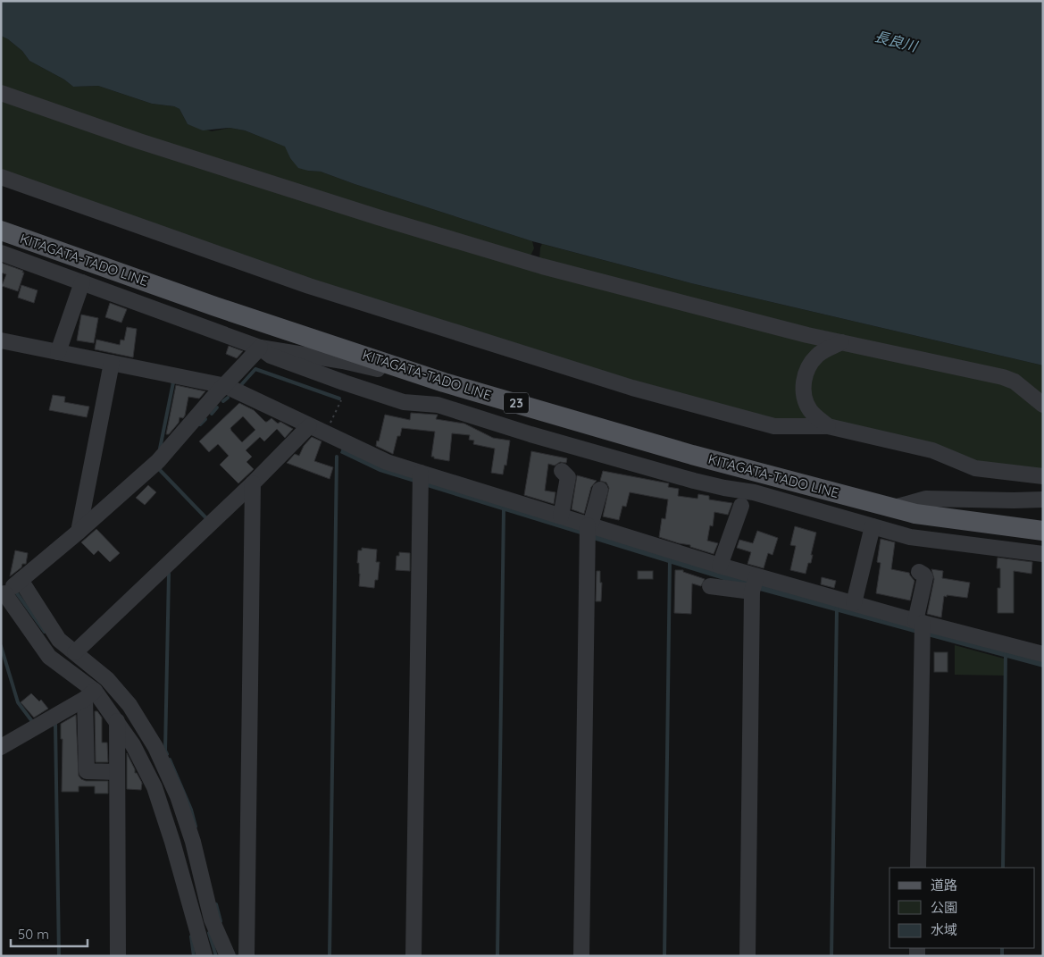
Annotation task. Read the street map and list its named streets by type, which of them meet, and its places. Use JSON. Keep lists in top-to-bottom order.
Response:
{
  "streets": {
    "main road": ["KITAGATA-TADO LINE", "23"]
  },
  "water": ["長良川"],
  "legend": ["道路", "公園", "水域"],
  "scale_bar": "50 m"
}
